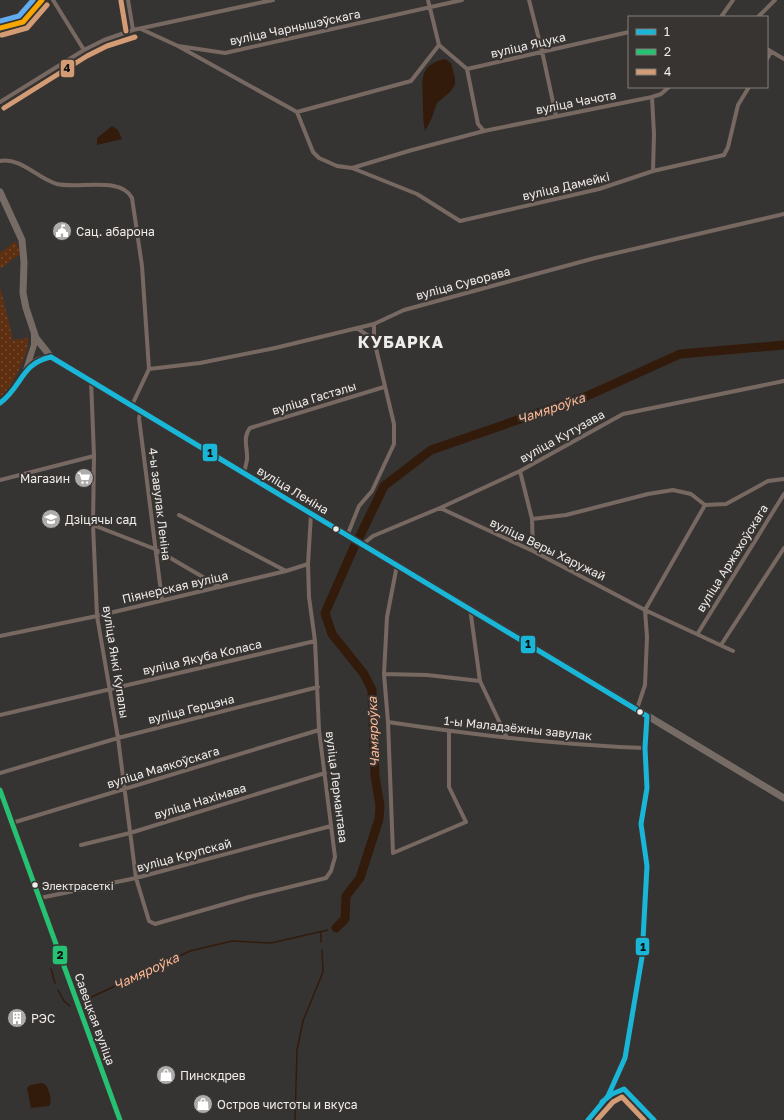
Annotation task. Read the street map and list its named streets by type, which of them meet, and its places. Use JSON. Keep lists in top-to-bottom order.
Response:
{
  "streets": {
    "main road": ["вуліца Леніна"],
    "street": [
      "вуліца Чарнышэўскага",
      "вуліца Яцука",
      "вуліца Чачота",
      "вуліца Дамейкі",
      "вуліца Суворава",
      "вуліца Гастэлы",
      "вуліца Кутузава",
      "4-ы завулак Леніна",
      "вуліца Веры Харужай",
      "вуліца Аржахоўскага",
      "Піянерская вуліца",
      "вуліца Якуба Коласа",
      "вуліца Янкі Купалы",
      "вуліца Герцэна",
      "1-ы Маладзёжны завулак",
      "вуліца Маякоўскага",
      "вуліца Лермантава",
      "вуліца Нахімава",
      "вуліца Крупскай",
      "Савецкая вуліца"
    ]
  },
  "crossings": [
    ["вуліца Чарнышэўскага", "вуліца Дамейкі"],
    ["вуліца Чачота", "вуліца Дамейкі"],
    ["вуліца Гастэлы", "вуліца Леніна"],
    ["вуліца Кутузава", "вуліца Леніна"],
    ["вуліца Кутузава", "вуліца Веры Харужай"],
    ["вуліца Леніна", "4-ы завулак Леніна"],
    ["вуліца Леніна", "вуліца Янкі Купалы"],
    ["вуліца Леніна", "вуліца Лермантава"],
    ["4-ы завулак Леніна", "Піянерская вуліца"],
    ["вуліца Веры Харужай", "вуліца Аржахоўскага"],
    ["Піянерская вуліца", "вуліца Янкі Купалы"],
    ["Піянерская вуліца", "вуліца Лермантава"],
    ["вуліца Якуба Коласа", "вуліца Янкі Купалы"],
    ["вуліца Якуба Коласа", "вуліца Лермантава"],
    ["вуліца Янкі Купалы", "вуліца Герцэна"],
    ["вуліца Янкі Купалы", "вуліца Маякоўскага"],
    ["вуліца Янкі Купалы", "вуліца Лермантава"],
    ["вуліца Янкі Купалы", "вуліца Нахімава"],
    ["вуліца Янкі Купалы", "вуліца Крупскай"],
    ["вуліца Герцэна", "вуліца Лермантава"],
    ["вуліца Маякоўскага", "вуліца Лермантава"],
    ["вуліца Маякоўскага", "Савецкая вуліца"],
    ["вуліца Лермантава", "вуліца Нахімава"],
    ["вуліца Лермантава", "вуліца Крупскай"],
    ["вуліца Крупскай", "Савецкая вуліца"]
  ],
  "districts": ["КУБАРКА"],
  "water": ["Чамяроўка"],
  "places": {
    "public building": ["Сац. абарона"],
    "supermarket": ["Магазин"],
    "school or university": ["Дзіцячы сад"],
    "other": ["Электрасеткі"],
    "building": ["РЭС"],
    "shop": ["Пинскдрев", "Остров чистоты и вкуса"]
  },
  "lines": ["transit line 4", "transit line 1", "transit line 2"],
  "legend": ["1", "2", "4"]
}
